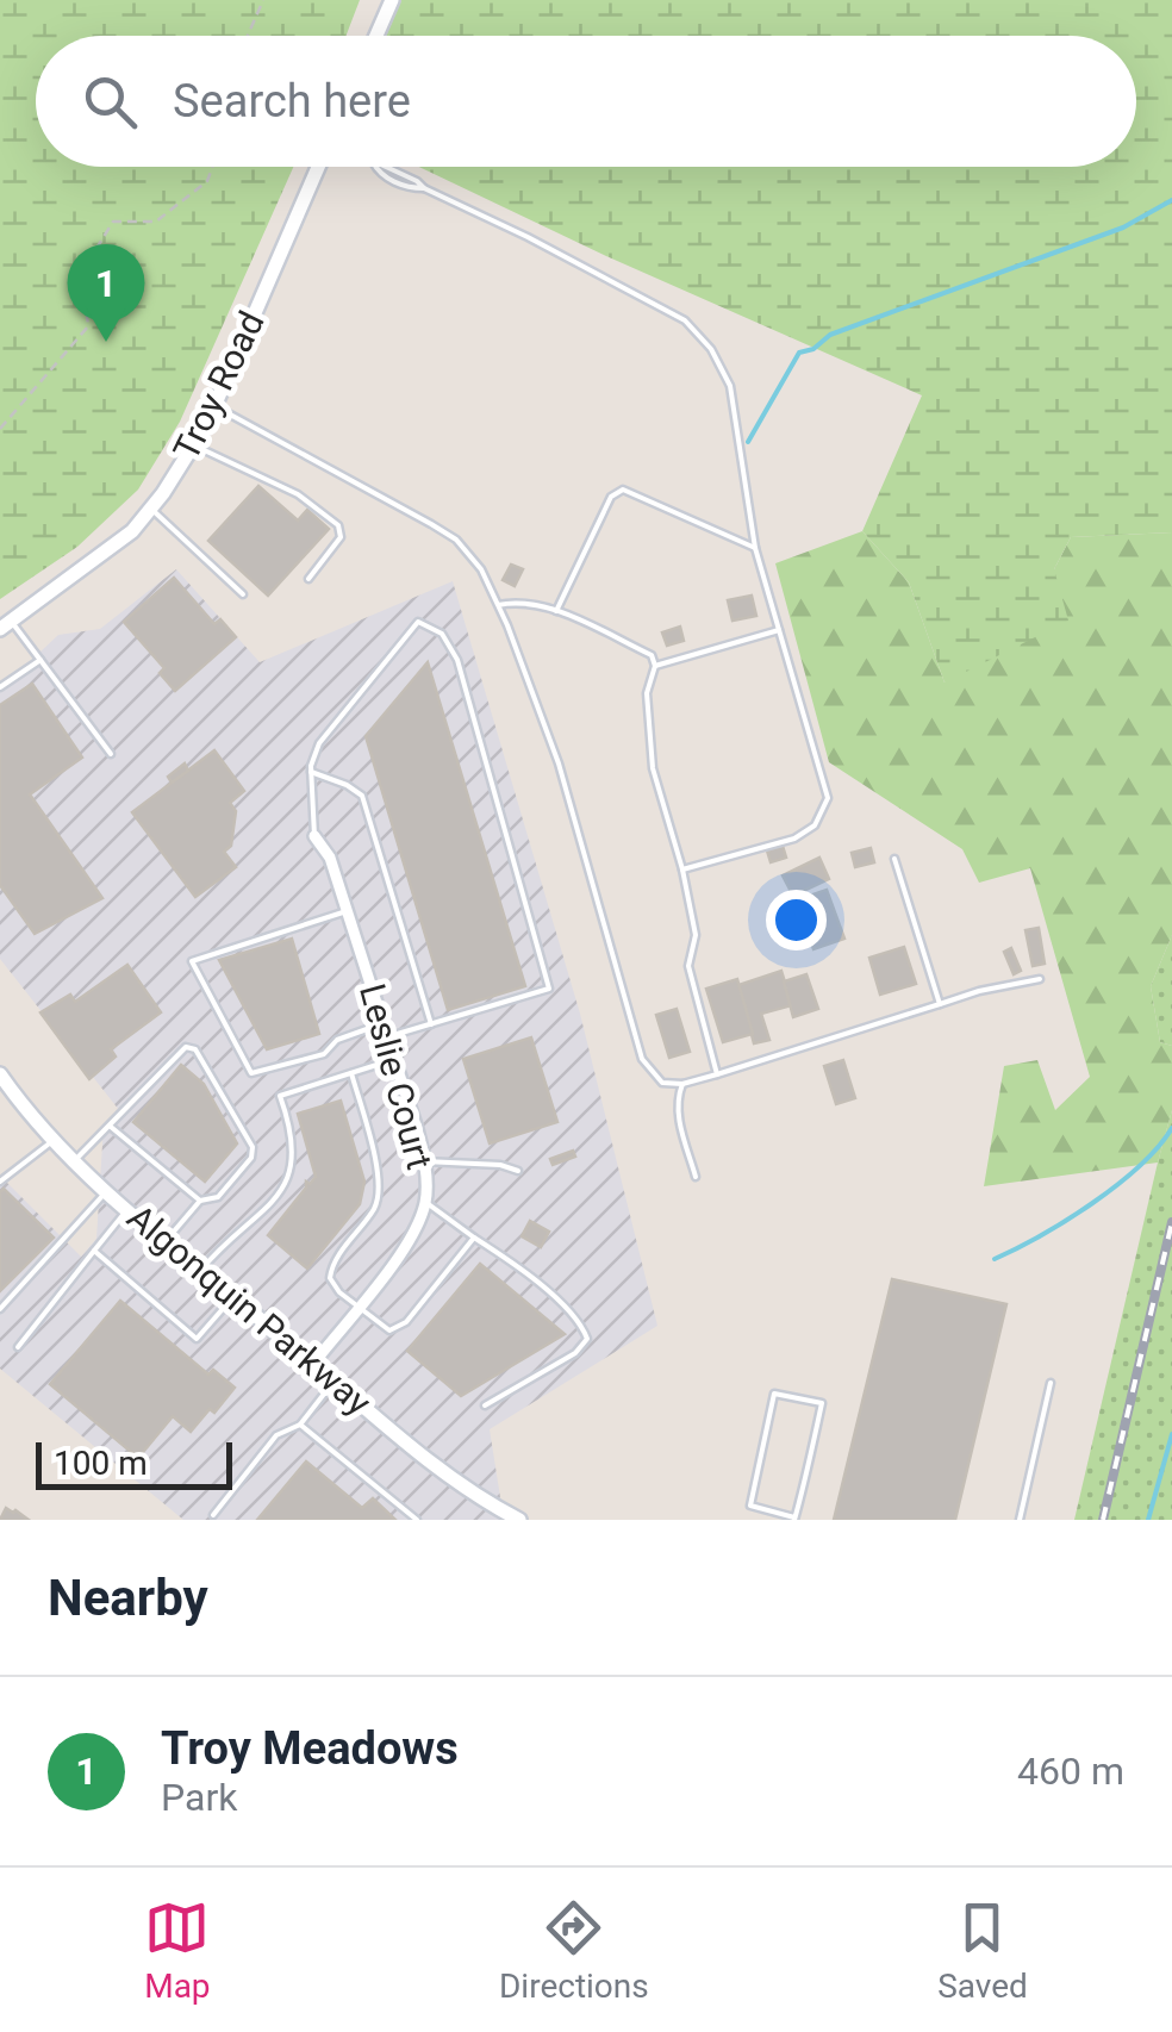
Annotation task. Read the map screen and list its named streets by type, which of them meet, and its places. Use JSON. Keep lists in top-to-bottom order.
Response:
{
  "streets": {
    "street": ["Troy Road", "Leslie Court", "Algonquin Parkway"]
  },
  "crossings": [
    ["Leslie Court", "Algonquin Parkway"]
  ],
  "scale_bar": "100 m",
  "page": {
    "search": "Search here",
    "pins": "1",
    "scale": "100 m",
    "heading": "Nearby",
    "list": [
      {
        "mark": "1",
        "name": "Troy Meadows",
        "note": "Park",
        "value": "460 m"
      }
    ],
    "nav": ["Map", "Directions", "Saved"]
  }
}
